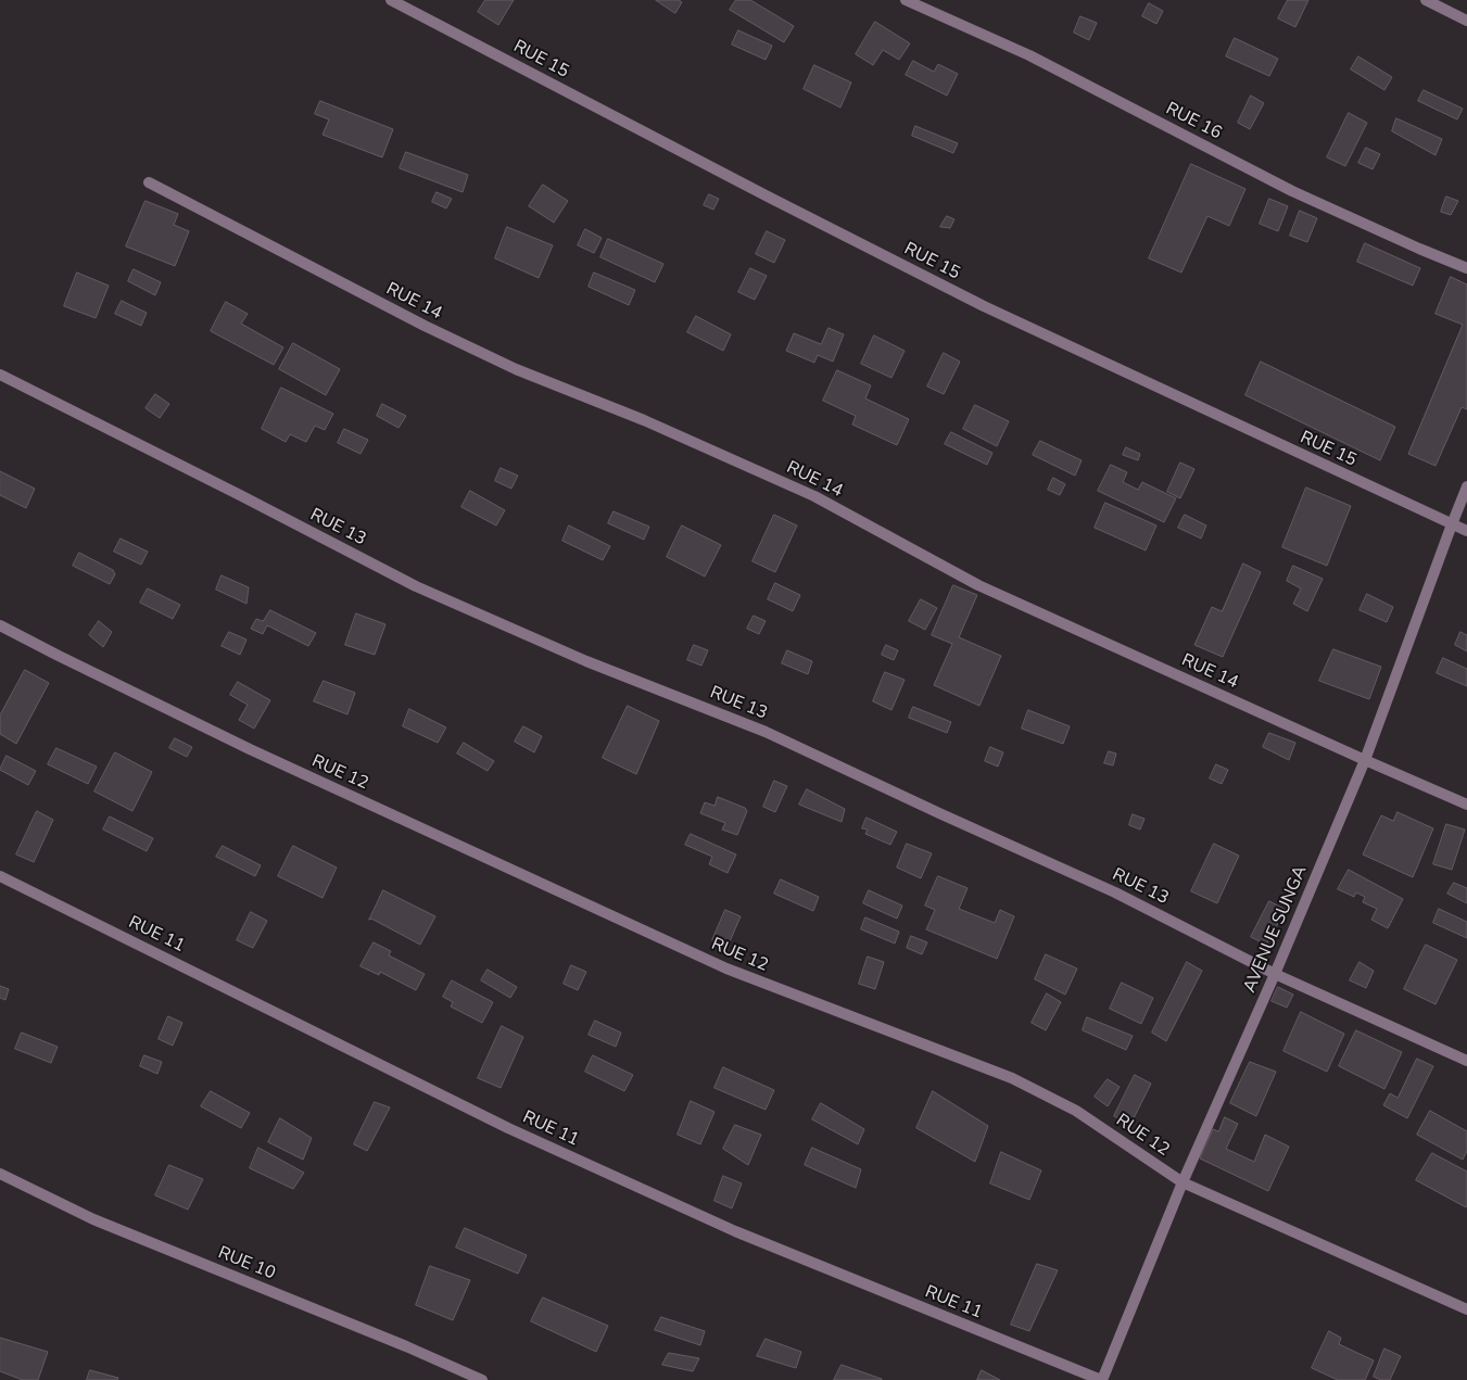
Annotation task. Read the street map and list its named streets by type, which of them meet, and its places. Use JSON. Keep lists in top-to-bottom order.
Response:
{
  "streets": {
    "street": [
      "RUE 15",
      "RUE 16",
      "RUE 14",
      "RUE 13",
      "RUE 12",
      "AVENUE SUNGA",
      "RUE 11",
      "RUE 10"
    ]
  },
  "crossings": [
    ["RUE 15", "AVENUE SUNGA"],
    ["RUE 14", "AVENUE SUNGA"],
    ["RUE 13", "AVENUE SUNGA"],
    ["RUE 12", "AVENUE SUNGA"],
    ["AVENUE SUNGA", "RUE 11"]
  ]
}
